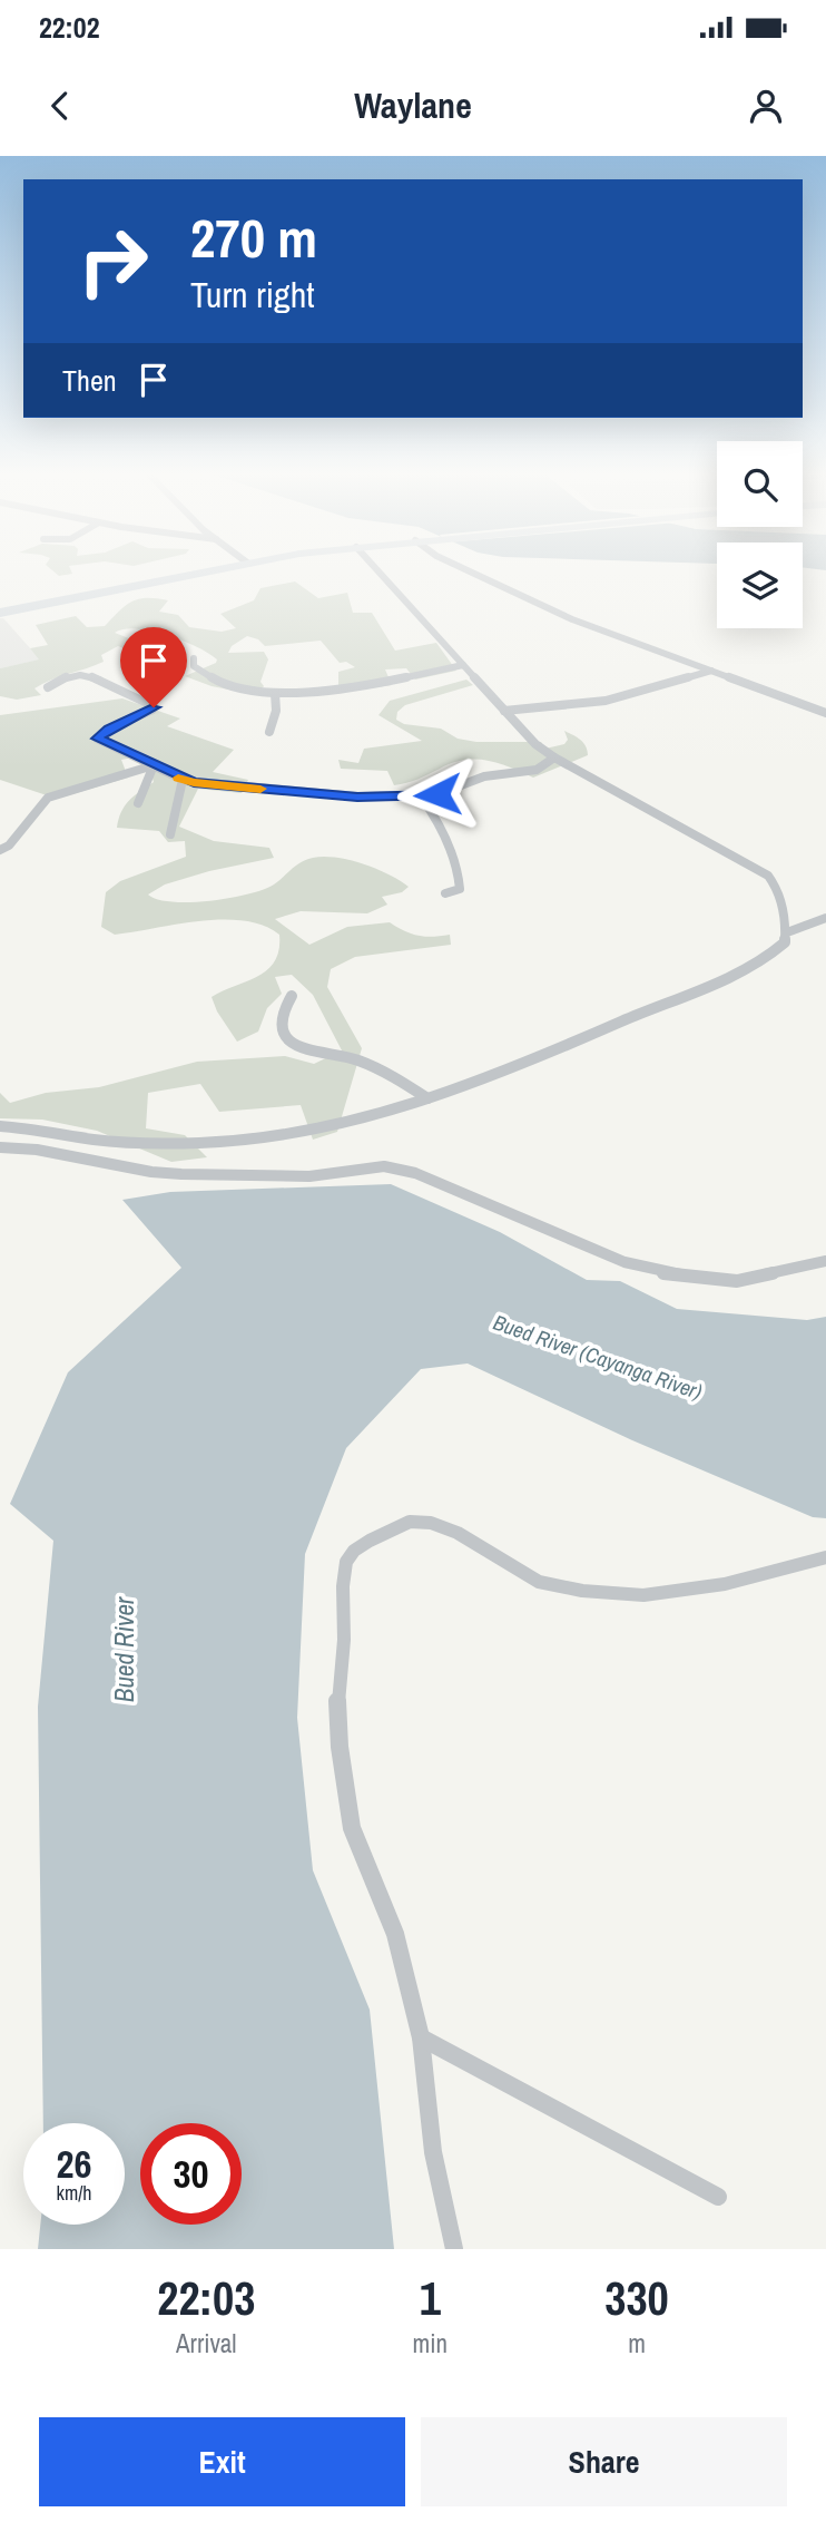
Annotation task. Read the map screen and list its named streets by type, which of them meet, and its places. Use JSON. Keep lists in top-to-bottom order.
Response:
{
  "water": ["Bued River (Cayanga River)", "Bued River"],
  "page": {
    "status": "22:02",
    "header": "Waylane",
    "turn": ["270 m", "Turn right"],
    "then": "Then",
    "speed": "26 km/h",
    "limit": "30",
    "eta": [
      "22:03",
      "Arrival",
      "1",
      "min",
      "330",
      "m"
    ],
    "buttons": ["Exit", "Share"]
  }
}
